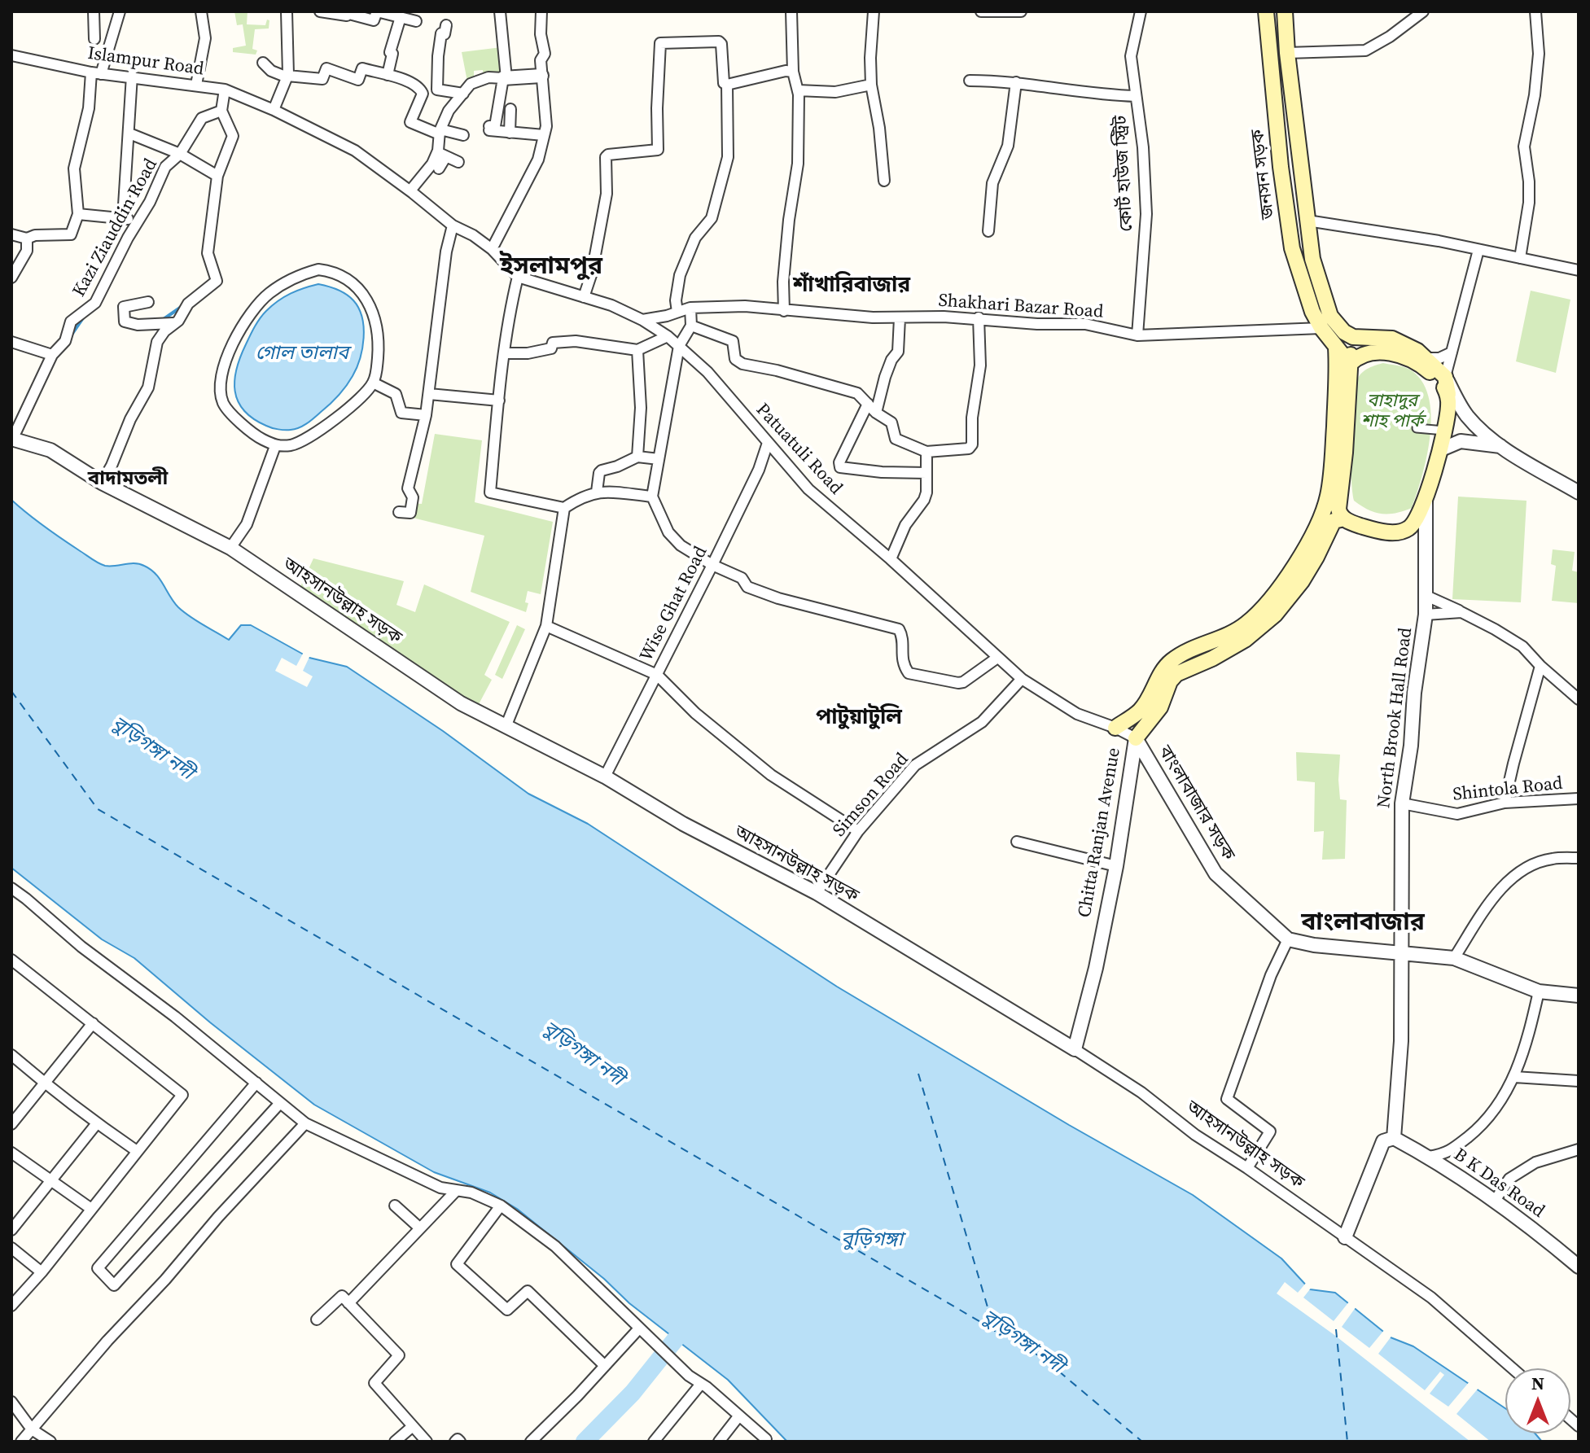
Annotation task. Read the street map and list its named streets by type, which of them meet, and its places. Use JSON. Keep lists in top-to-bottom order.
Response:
{
  "streets": {
    "main road": ["জনসন সড়ক", "Chitta Ranjan Avenue"],
    "street": [
      "Islampur Road",
      "কোর্ট হাউজ স্ট্রিট",
      "Kazi Ziauddin Road",
      "Shakhari Bazar Road",
      "Patuatuli Road",
      "আহসানউল্লাহ সড়ক",
      "Wise Ghat Road",
      "North Brook Hall Road",
      "Shintola Road",
      "Simson Road",
      "বাংলাবাজার সড়ক",
      "B K Das Road"
    ]
  },
  "crossings": [
    ["Islampur Road", "Patuatuli Road"],
    ["কোর্ট হাউজ স্ট্রিট", "Shakhari Bazar Road"],
    ["জনসন সড়ক", "Shakhari Bazar Road"],
    ["Kazi Ziauddin Road", "আহসানউল্লাহ সড়ক"],
    ["Shakhari Bazar Road", "Patuatuli Road"],
    ["Patuatuli Road", "Wise Ghat Road"],
    ["Patuatuli Road", "Simson Road"],
    ["Patuatuli Road", "বাংলাবাজার সড়ক"],
    ["Patuatuli Road", "Chitta Ranjan Avenue"],
    ["আহসানউল্লাহ সড়ক", "Wise Ghat Road"],
    ["আহসানউল্লাহ সড়ক", "Simson Road"],
    ["আহসানউল্লাহ সড়ক", "Chitta Ranjan Avenue"],
    ["North Brook Hall Road", "Shintola Road"],
    ["North Brook Hall Road", "B K Das Road"],
    ["বাংলাবাজার সড়ক", "Chitta Ranjan Avenue"]
  ],
  "districts": [
    "ইসলামপুর",
    "শাঁখারিবাজার",
    "বাদামতলী",
    "পাটুয়াটুলি",
    "বাংলাবাজার"
  ],
  "water": ["গোল তালাব", "বুড়িগঙ্গা নদী", "বুড়িগঙ্গা"],
  "parks": ["বাহাদুর শাহ পার্ক"],
  "north": "top"
}
